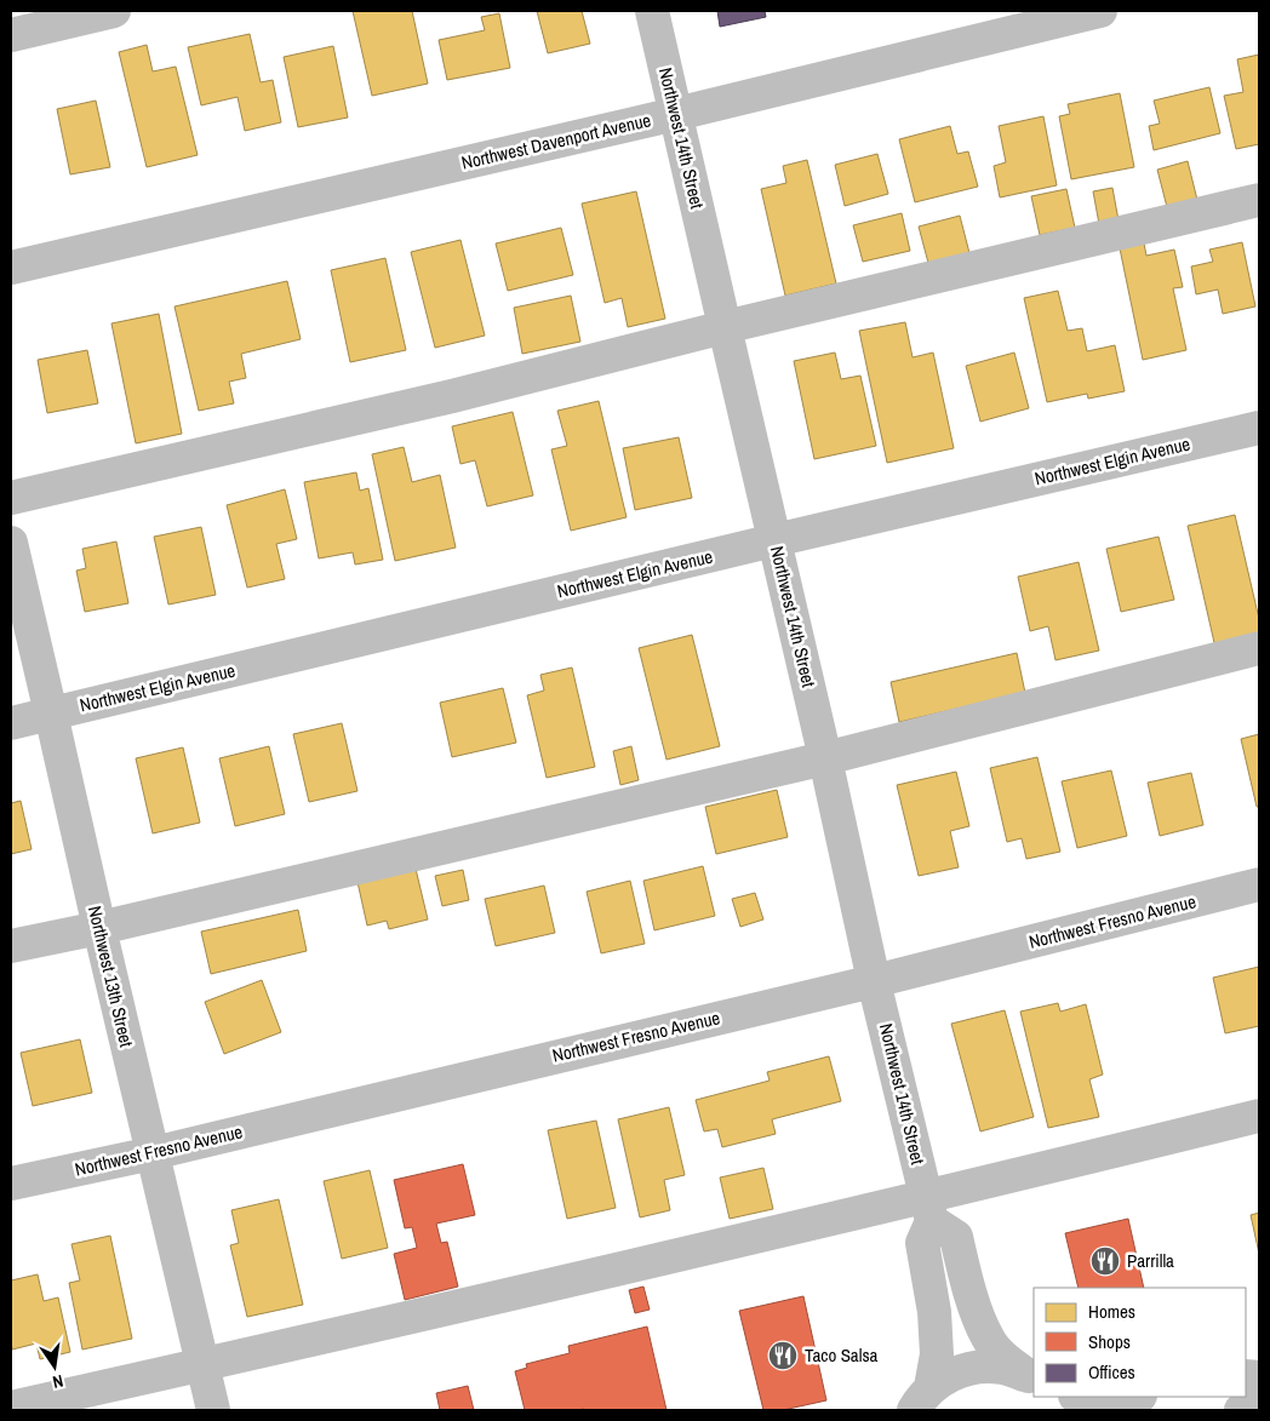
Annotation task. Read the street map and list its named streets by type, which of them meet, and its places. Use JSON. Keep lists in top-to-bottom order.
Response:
{
  "streets": {
    "street": [
      "Northwest 14th Street",
      "Northwest Davenport Avenue",
      "Northwest Elgin Avenue",
      "Northwest Fresno Avenue",
      "Northwest 13th Street"
    ]
  },
  "crossings": [
    ["Northwest 14th Street", "Northwest Davenport Avenue"],
    ["Northwest 14th Street", "Northwest Elgin Avenue"],
    ["Northwest 14th Street", "Northwest Fresno Avenue"],
    ["Northwest Elgin Avenue", "Northwest 13th Street"],
    ["Northwest Fresno Avenue", "Northwest 13th Street"]
  ],
  "places": {
    "restaurant": ["Parrilla", "Taco Salsa"]
  },
  "legend": ["Homes", "Shops", "Offices"],
  "north": "bottom"
}
